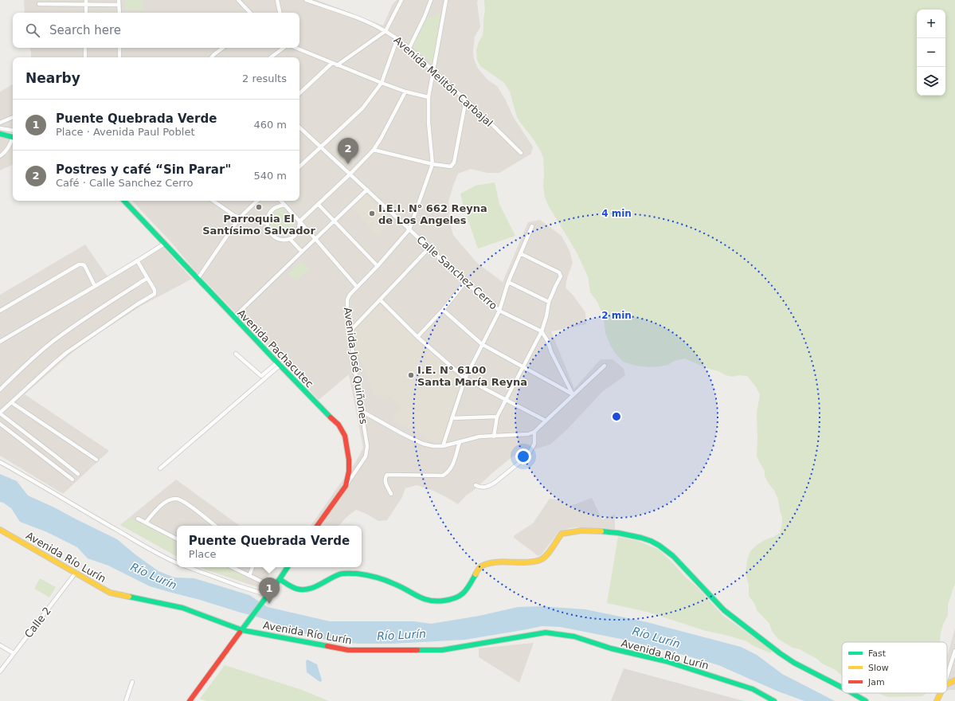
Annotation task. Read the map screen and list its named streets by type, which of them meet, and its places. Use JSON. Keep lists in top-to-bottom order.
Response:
{
  "streets": {
    "main road": ["Avenida Pachacutec", "Avenida Río Lurín"],
    "street": [
      "Avenida Melitón Carbajal",
      "Calle Sanchez Cerro",
      "Avenida José Quiñones",
      "Calle 2"
    ]
  },
  "crossings": [
    ["Avenida Melitón Carbajal", "Avenida José Quiñones"],
    ["Calle Sanchez Cerro", "Avenida José Quiñones"],
    ["Avenida Pachacutec", "Avenida José Quiñones"],
    ["Avenida Río Lurín", "Calle 2"]
  ],
  "water": ["Río Lurín"],
  "places": ["Parroquia El Santísimo Salvador", "I.E.I. N° 662 Reyna de Los Angeles", "I.E. N° 6100 Santa María Reyna"],
  "legend": ["Fast", "Slow", "Jam"],
  "page": {
    "map_buttons": ["+", "−"],
    "search": "Search here",
    "heading": ["Nearby", "2 results"],
    "list": [
      {
        "mark": "1",
        "name": "Puente Quebrada Verde",
        "note": "Place · Avenida Paul Poblet",
        "value": "460 m"
      },
      {
        "mark": "2",
        "name": "Postres y café “Sin Parar\"",
        "note": "Café · Calle Sanchez Cerro",
        "value": "540 m"
      }
    ],
    "pins": ["2", "1"],
    "popup": ["Puente Quebrada Verde", "Place"]
  },
  "rings": ["4 min", "2 min"]
}
